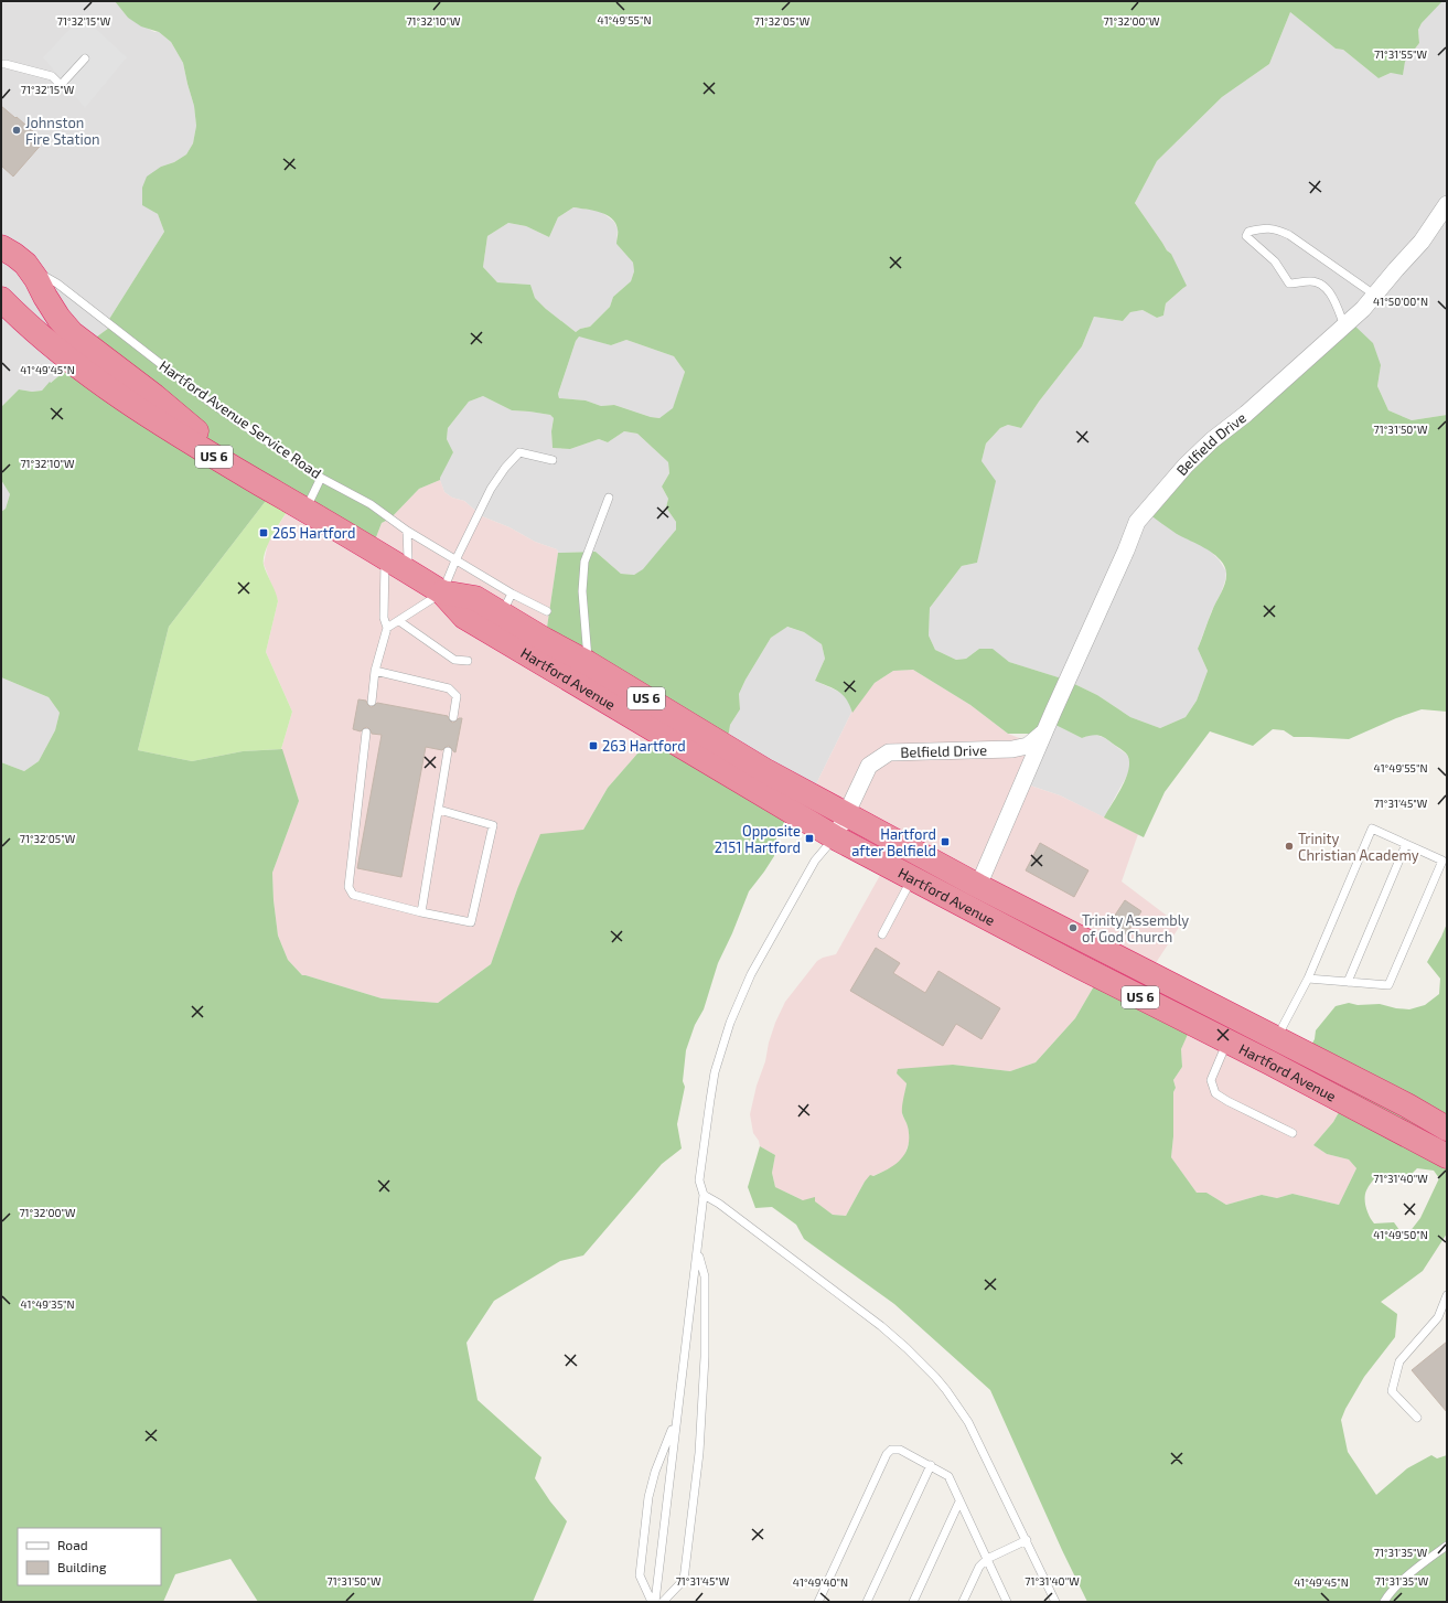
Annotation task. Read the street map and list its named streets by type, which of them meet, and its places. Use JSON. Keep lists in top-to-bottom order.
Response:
{
  "streets": {
    "highway": ["US 6", "Hartford Avenue"],
    "street": ["Belfield Drive"],
    "lane": ["Hartford Avenue Service Road"]
  },
  "crossings": [
    ["Hartford Avenue Service Road", "Hartford Avenue"],
    ["Belfield Drive", "Hartford Avenue"]
  ],
  "places": {
    "other": ["Johnston Fire Station", "Trinity Christian Academy", "Trinity Assembly of God Church"],
    "transit": [
      "265 Hartford",
      "263 Hartford",
      "Opposite 2151 Hartford",
      "Hartford after Belfield"
    ]
  },
  "legend": ["Road", "Building"],
  "coordinates": [
    "41°49'55\"N",
    "71°32'15\"W",
    "71°32'10\"W",
    "71°32'05\"W",
    "71°32'00\"W",
    "71°31'55\"W",
    "41°50'00\"N",
    "41°49'45\"N",
    "71°31'50\"W",
    "71°31'45\"W",
    "71°31'40\"W",
    "41°49'50\"N",
    "41°49'35\"N",
    "71°31'35\"W",
    "41°49'40\"N"
  ]
}
